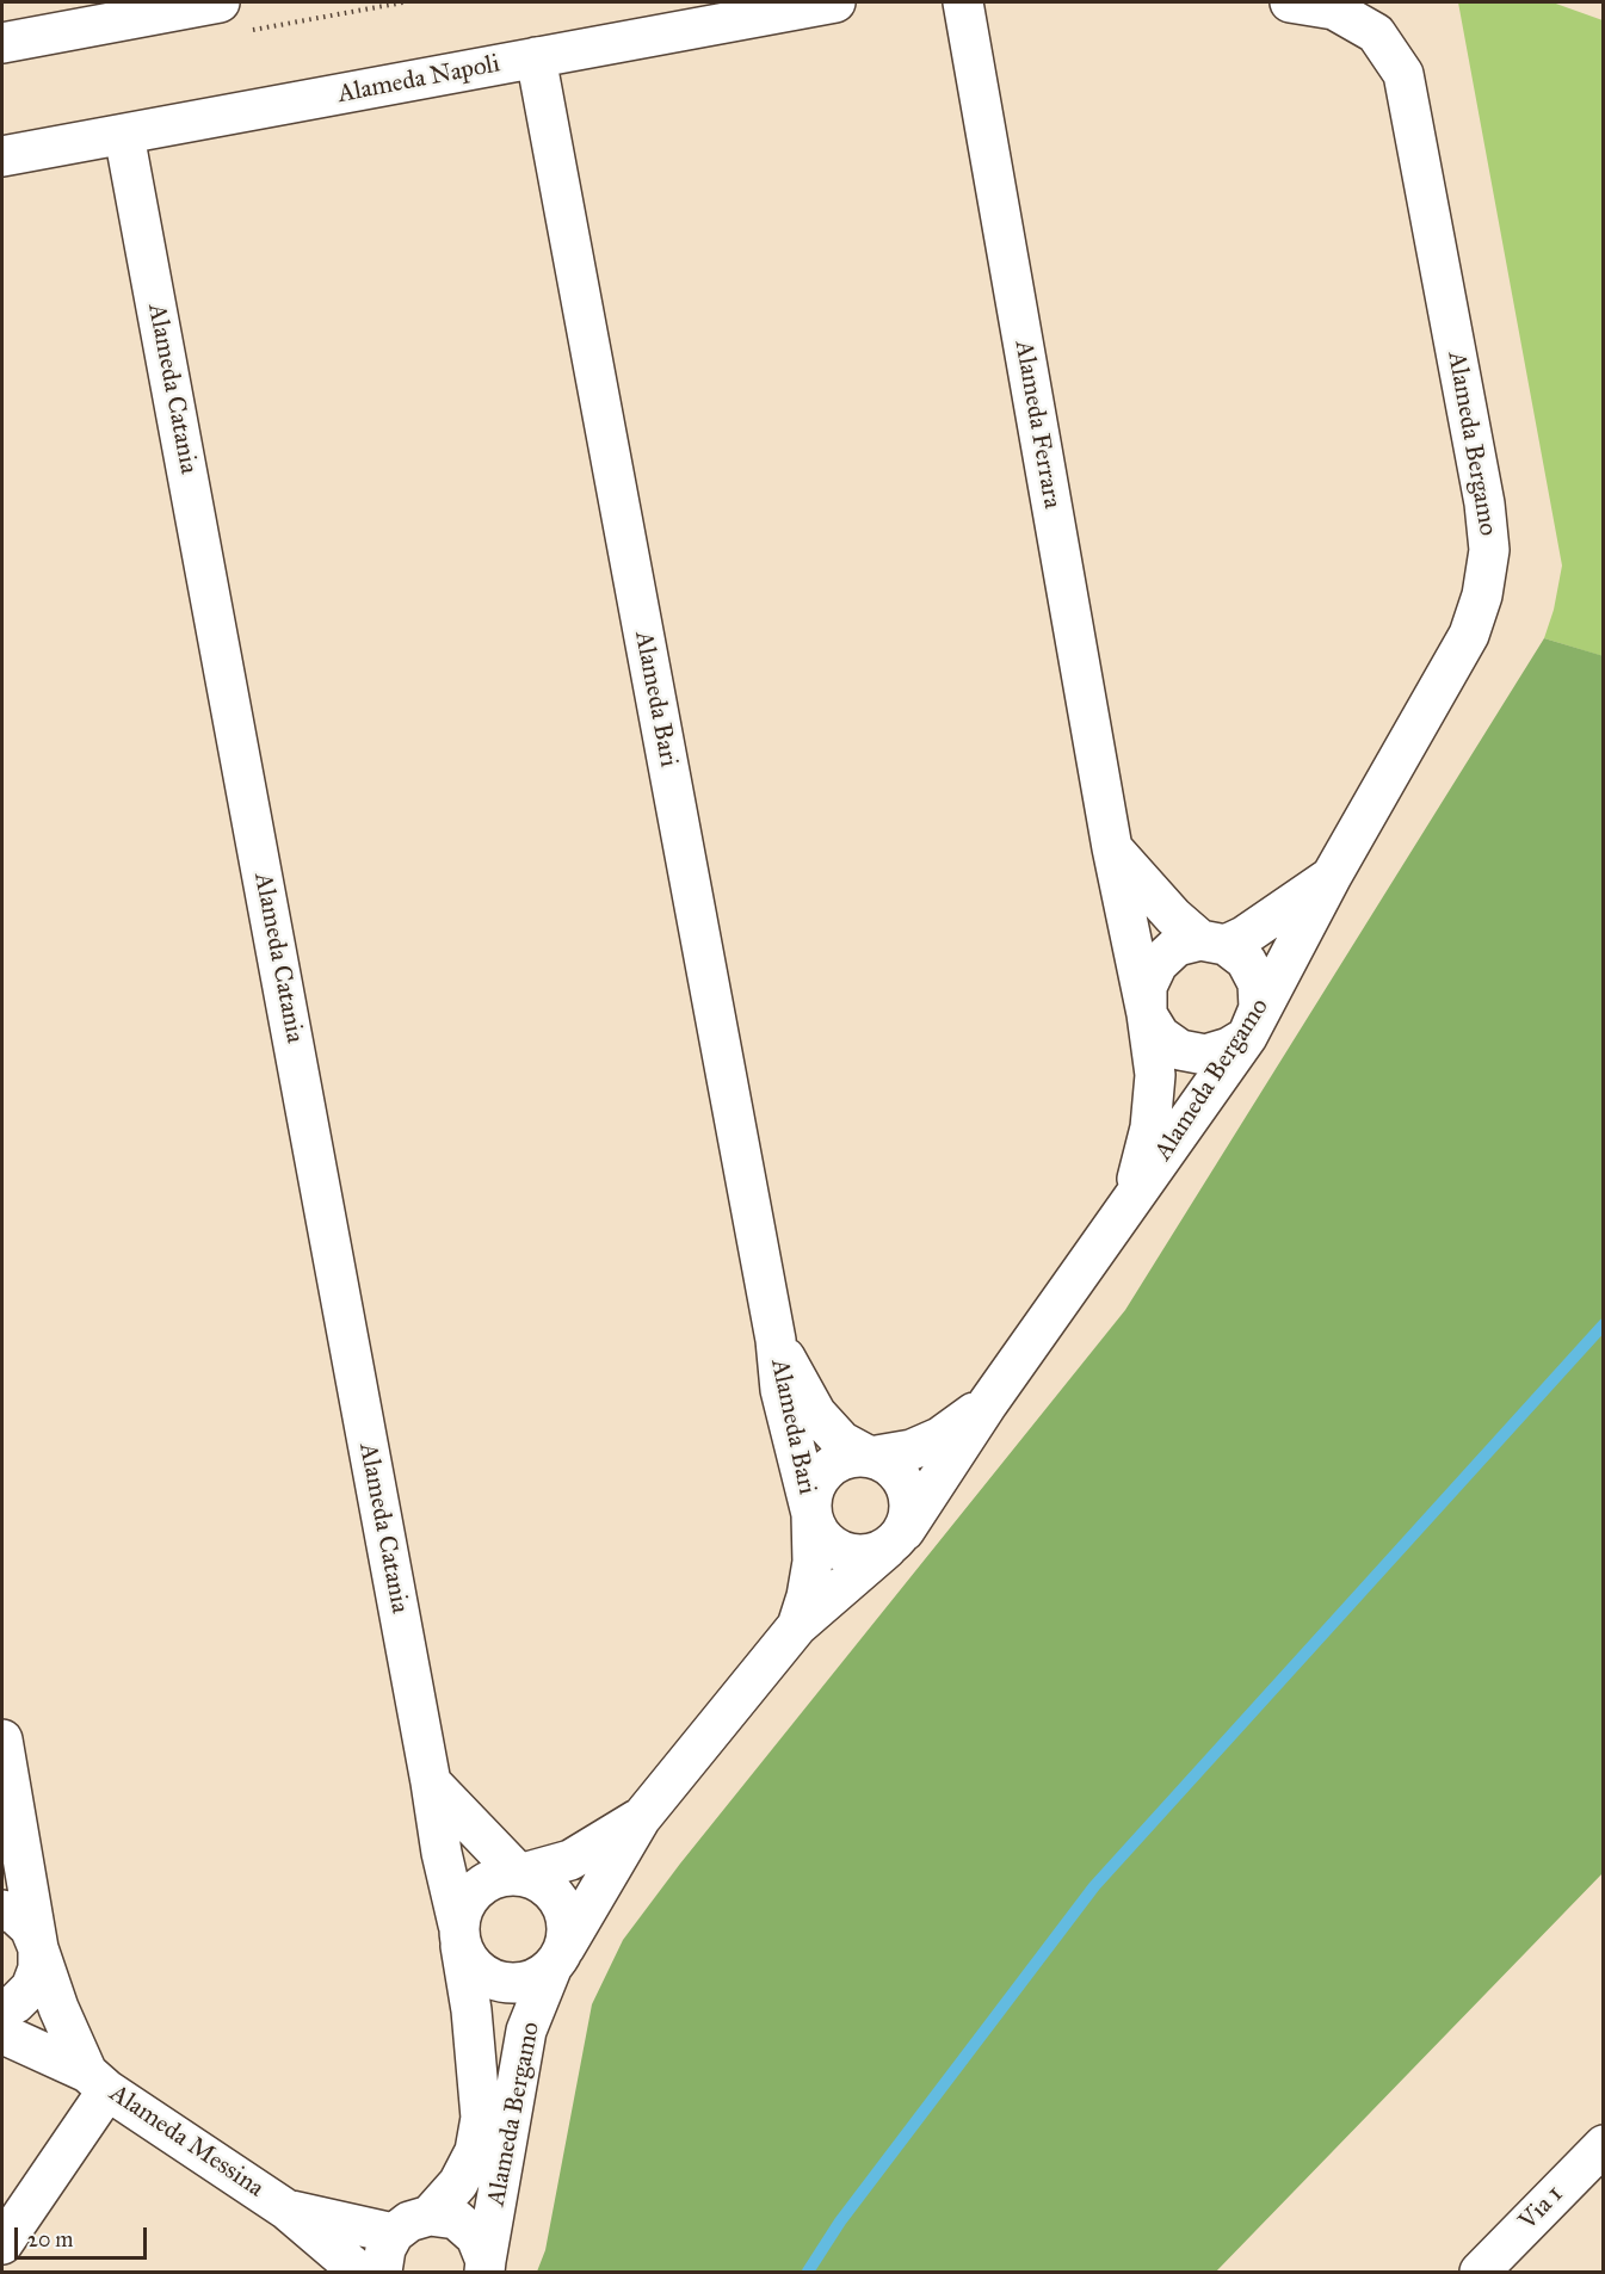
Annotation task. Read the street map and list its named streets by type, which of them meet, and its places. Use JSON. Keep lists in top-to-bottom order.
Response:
{
  "streets": {
    "street": [
      "Alameda Napoli",
      "Alameda Catania",
      "Alameda Ferrara",
      "Alameda Bergamo",
      "Alameda Bari",
      "Alameda Messina",
      "Via 1"
    ]
  },
  "crossings": [
    ["Alameda Napoli", "Alameda Catania"],
    ["Alameda Napoli", "Alameda Bari"],
    ["Alameda Catania", "Alameda Bergamo"],
    ["Alameda Ferrara", "Alameda Bergamo"],
    ["Alameda Bergamo", "Alameda Bari"]
  ],
  "scale_bar": "20 m"
}
